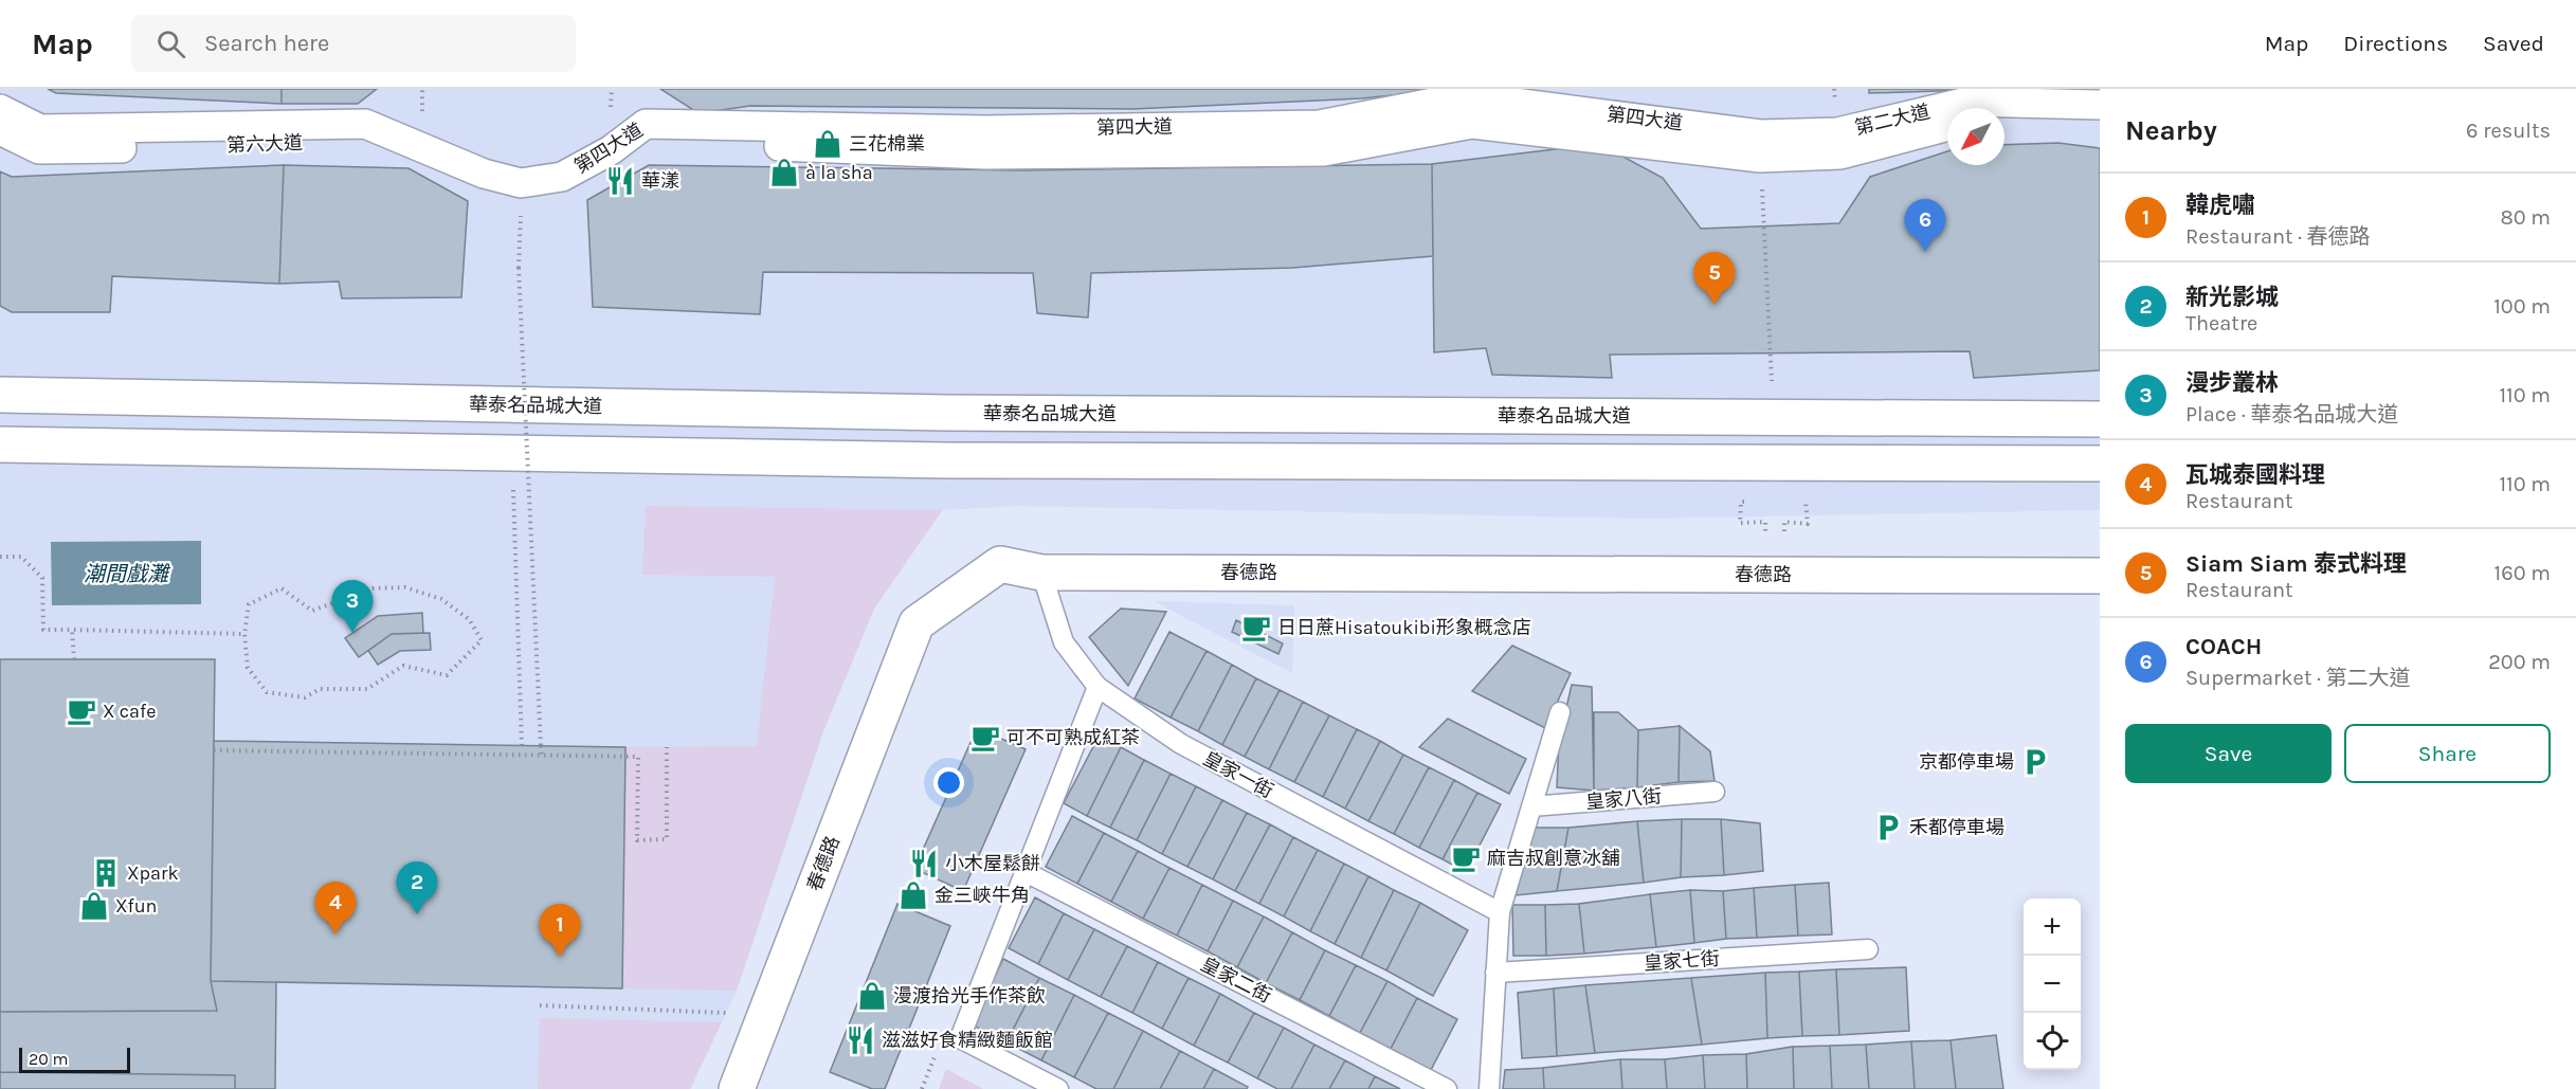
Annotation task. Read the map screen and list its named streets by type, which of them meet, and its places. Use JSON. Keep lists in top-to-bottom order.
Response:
{
  "streets": {
    "street": [
      "第四大道",
      "第二大道",
      "第六大道",
      "華泰名品城大道",
      "春德路"
    ],
    "lane": [
      "皇家一街",
      "皇家八街",
      "皇家七街",
      "皇家二街"
    ]
  },
  "crossings": [
    ["第四大道", "第二大道"],
    ["第四大道", "第六大道"],
    ["春德路", "皇家一街"]
  ],
  "water": ["潮間戲灘"],
  "places": {
    "shop": [
      "三花棉業",
      "à la sha",
      "金三峽牛角",
      "Xfun",
      "漫渡拾光手作茶飲"
    ],
    "restaurant": ["華漾", "小木屋鬆餅", "滋滋好食精緻麵飯館"],
    "cafe": [
      "日日蔗Hisatoukibi形象概念店",
      "X cafe",
      "可不可熟成紅茶",
      "麻吉叔創意冰舖"
    ],
    "parking": ["京都停車場", "禾都停車場"],
    "building": ["Xpark"]
  },
  "scale_bar": "20 m",
  "north": "bottom left",
  "page": {
    "header": "Map",
    "search": "Search here",
    "nav": ["Map", "Directions", "Saved"],
    "heading": ["Nearby", "6 results"],
    "list": [
      {
        "mark": "1",
        "name": "韓虎嘯",
        "note": "Restaurant · 春德路",
        "value": "80 m"
      },
      {
        "mark": "2",
        "name": "新光影城",
        "note": "Theatre",
        "value": "100 m"
      },
      {
        "mark": "3",
        "name": "漫步叢林",
        "note": "Place · 華泰名品城大道",
        "value": "110 m"
      },
      {
        "mark": "4",
        "name": "瓦城泰國料理",
        "note": "Restaurant",
        "value": "110 m"
      },
      {
        "mark": "5",
        "name": "Siam Siam 泰式料理",
        "note": "Restaurant",
        "value": "160 m"
      },
      {
        "mark": "6",
        "name": "COACH",
        "note": "Supermarket · 第二大道",
        "value": "200 m"
      }
    ],
    "pins": [
      "6",
      "5",
      "3",
      "2",
      "4",
      "1"
    ],
    "buttons": ["Save", "Share"],
    "map_buttons": ["+", "−"],
    "scale": "20 m"
  }
}
